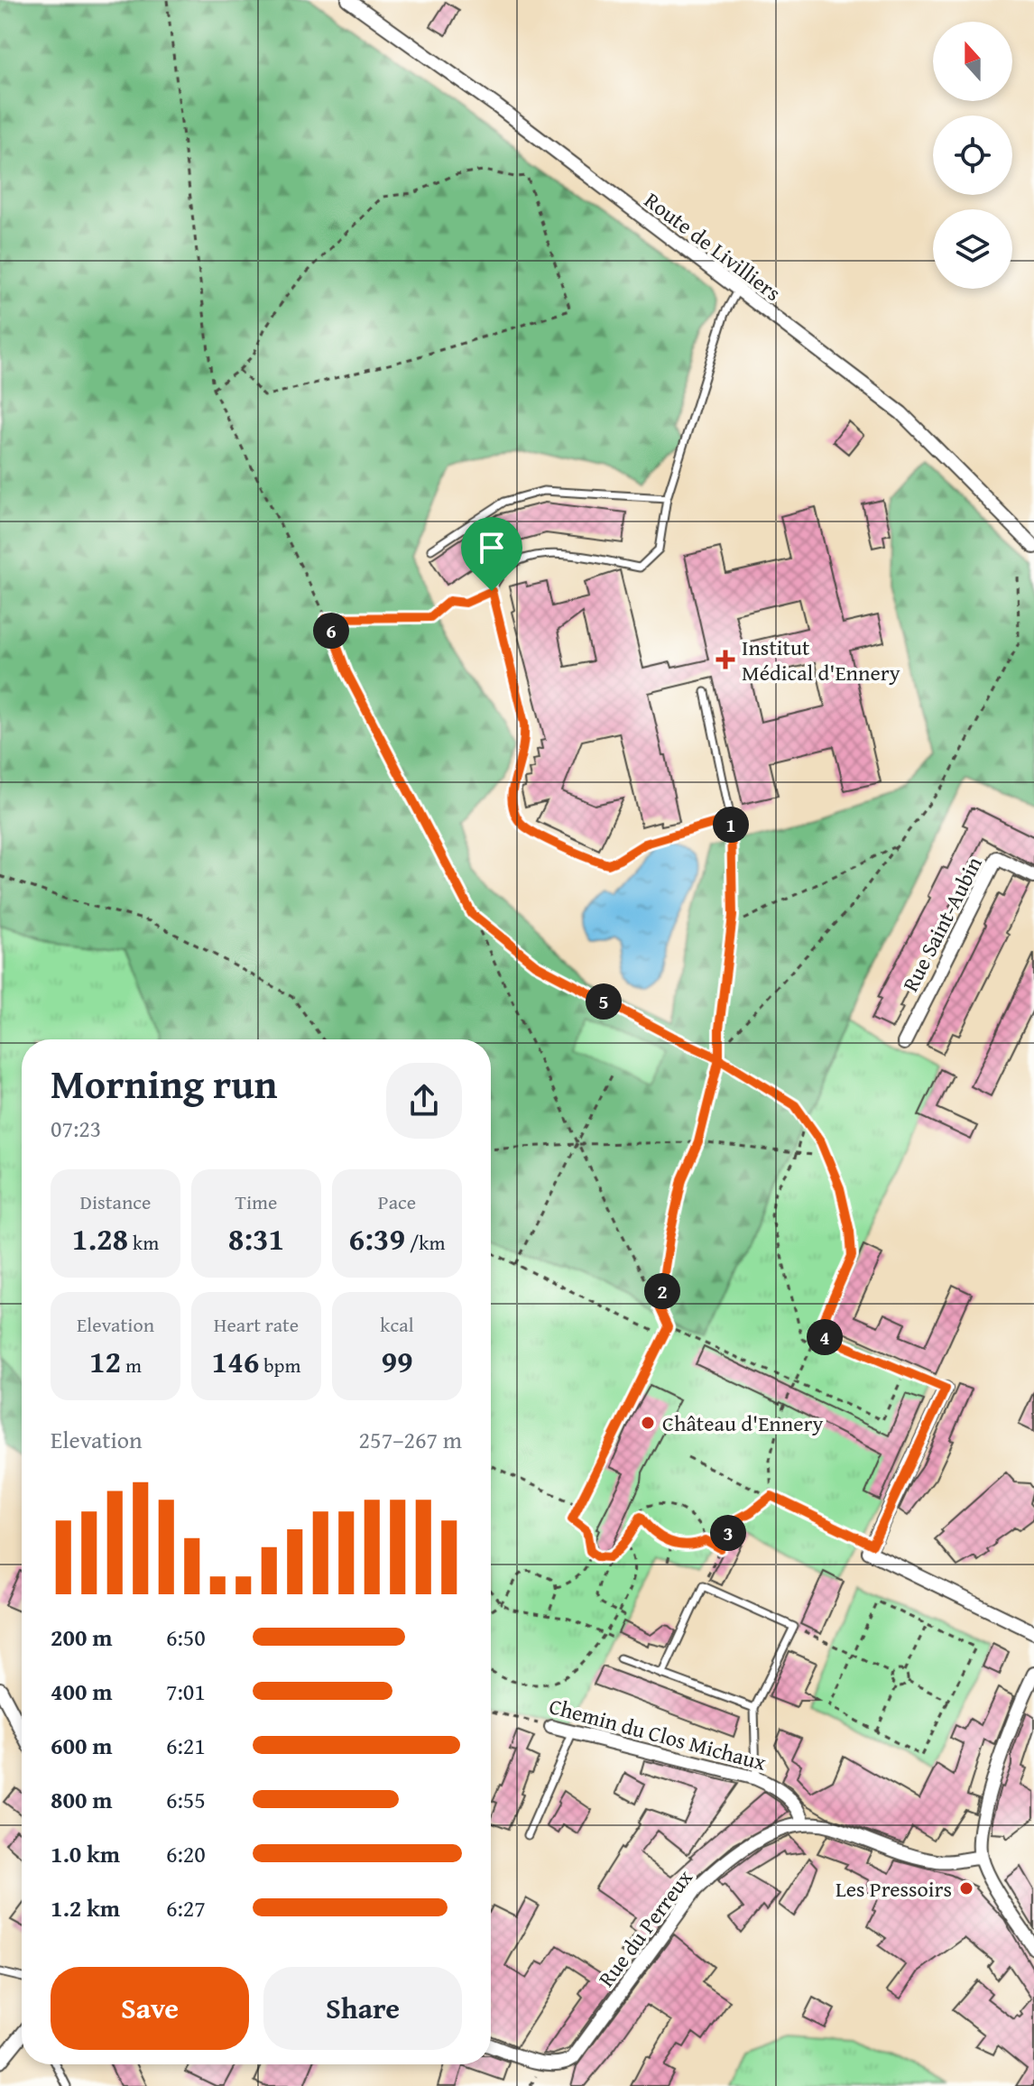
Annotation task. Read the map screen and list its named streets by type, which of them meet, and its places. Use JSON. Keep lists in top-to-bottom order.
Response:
{
  "streets": {
    "street": [
      "Route de Livilliers",
      "Rue Saint-Aubin",
      "Chemin du Clos Michaux",
      "Rue du Perreux"
    ]
  },
  "crossings": [
    ["Chemin du Clos Michaux", "Rue du Perreux"]
  ],
  "places": {
    "health": ["Institut Médical d'Ennery"],
    "other": ["Château d'Ennery", "Les Pressoirs"]
  },
  "north": "top",
  "page": {
    "pins": [
      "6",
      "1",
      "5",
      "2",
      "4",
      "3"
    ],
    "heading": ["Morning run", "07:23"],
    "stats": [
      ["Distance", "1.28 km"],
      ["Time", "8:31"],
      ["Pace", "6:39 /km"],
      ["Elevation", "12 m"],
      ["Heart rate", "146 bpm"],
      ["kcal", "99"]
    ],
    "chart": ["Elevation", "257–267 m"],
    "list": [
      {
        "name": "200 m",
        "note": "6:50"
      },
      {
        "name": "400 m",
        "note": "7:01"
      },
      {
        "name": "600 m",
        "note": "6:21"
      },
      {
        "name": "800 m",
        "note": "6:55"
      },
      {
        "name": "1.0 km",
        "note": "6:20"
      },
      {
        "name": "1.2 km",
        "note": "6:27"
      }
    ],
    "buttons": ["Save", "Share"]
  }
}
